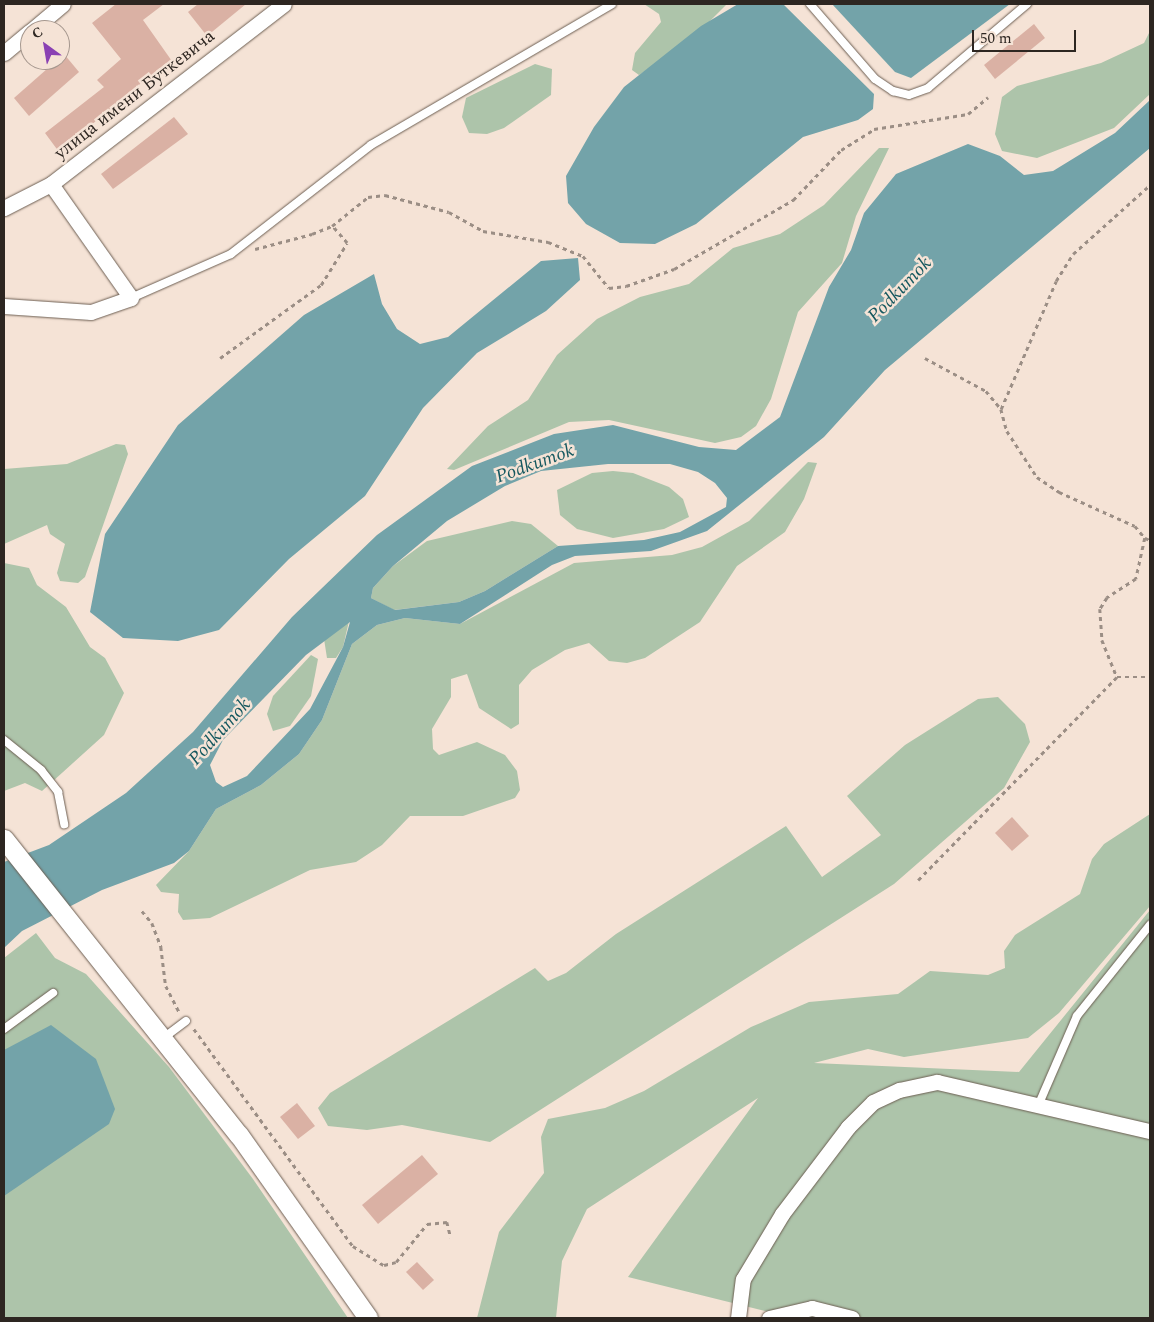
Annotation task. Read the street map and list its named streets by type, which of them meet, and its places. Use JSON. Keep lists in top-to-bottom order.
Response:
{
  "streets": {
    "street": ["улица имени Буткевича"]
  },
  "water": ["Podkumok"],
  "scale_bar": "50 m",
  "north": "top left"
}
